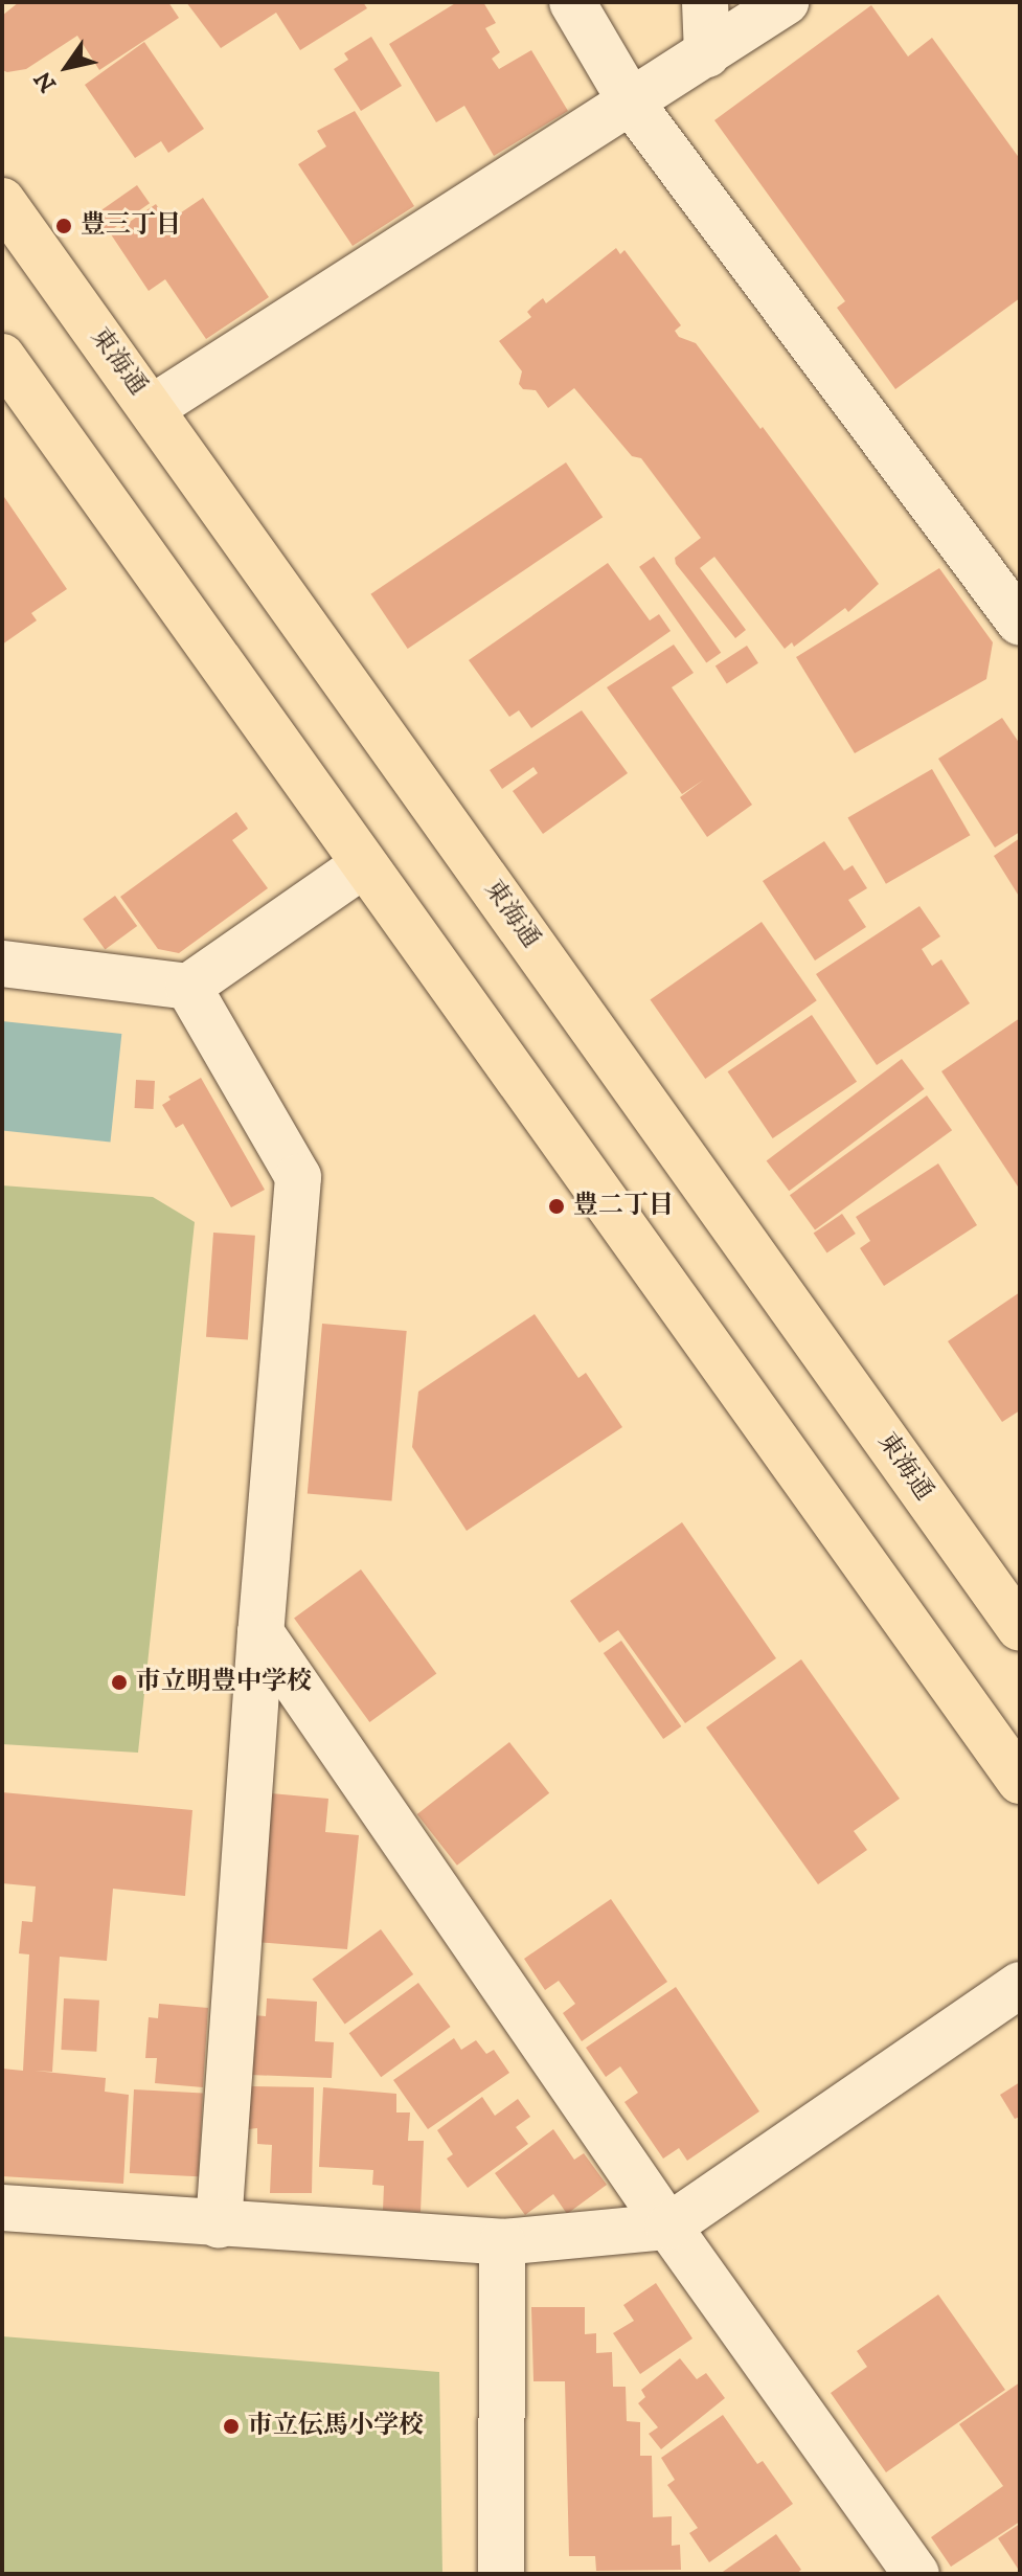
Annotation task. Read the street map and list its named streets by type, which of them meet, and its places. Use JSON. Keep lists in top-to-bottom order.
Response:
{
  "streets": {
    "main road": ["東海通"]
  },
  "places": [
    "豊三丁目",
    "豊二丁目",
    "市立明豊中学校",
    "市立伝馬小学校"
  ],
  "north": "bottom left"
}
